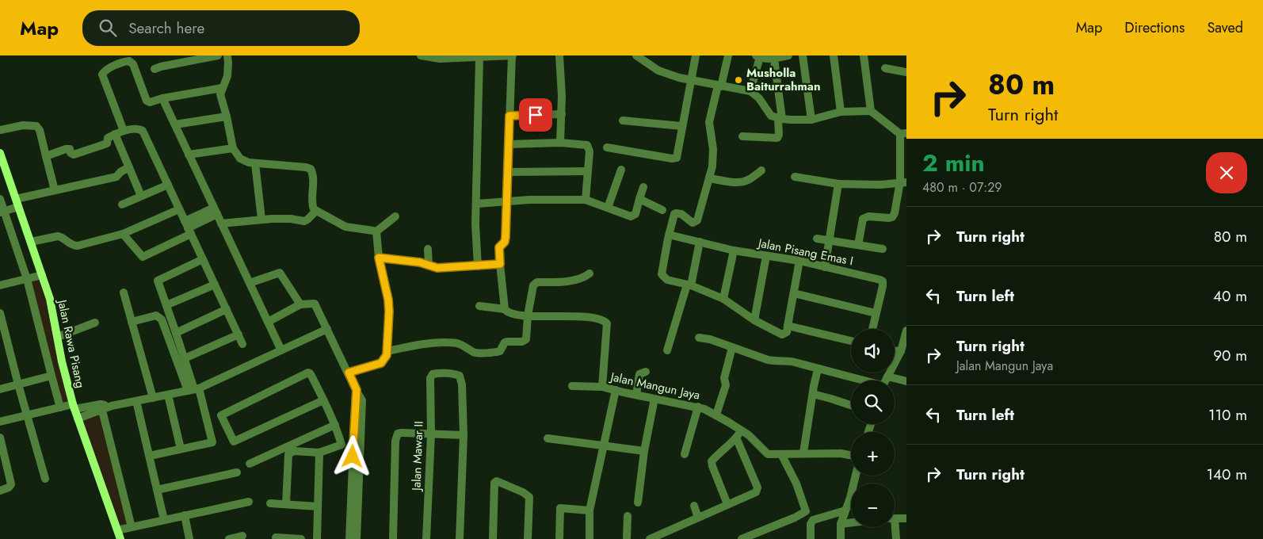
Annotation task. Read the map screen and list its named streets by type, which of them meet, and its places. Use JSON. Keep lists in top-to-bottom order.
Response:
{
  "streets": {
    "street": [
      "Jalan Pisang Emas I",
      "Jalan Rawa Pisang",
      "Jalan Mangun Jaya",
      "Jalan Mawar II"
    ]
  },
  "places": ["Musholla Baiturrahman"],
  "page": {
    "header": "Map",
    "search": "Search here",
    "nav": ["Map", "Directions", "Saved"],
    "turn": ["80 m", "Turn right"],
    "heading": ["2 min", "480 m · 07:29"],
    "list": [
      {
        "name": "Turn right",
        "value": "80 m"
      },
      {
        "name": "Turn left",
        "value": "40 m"
      },
      {
        "name": "Turn right",
        "note": "Jalan Mangun Jaya",
        "value": "90 m"
      },
      {
        "name": "Turn left",
        "value": "110 m"
      },
      {
        "name": "Turn right",
        "value": "140 m"
      }
    ],
    "map_buttons": ["+", "−"]
  }
}
